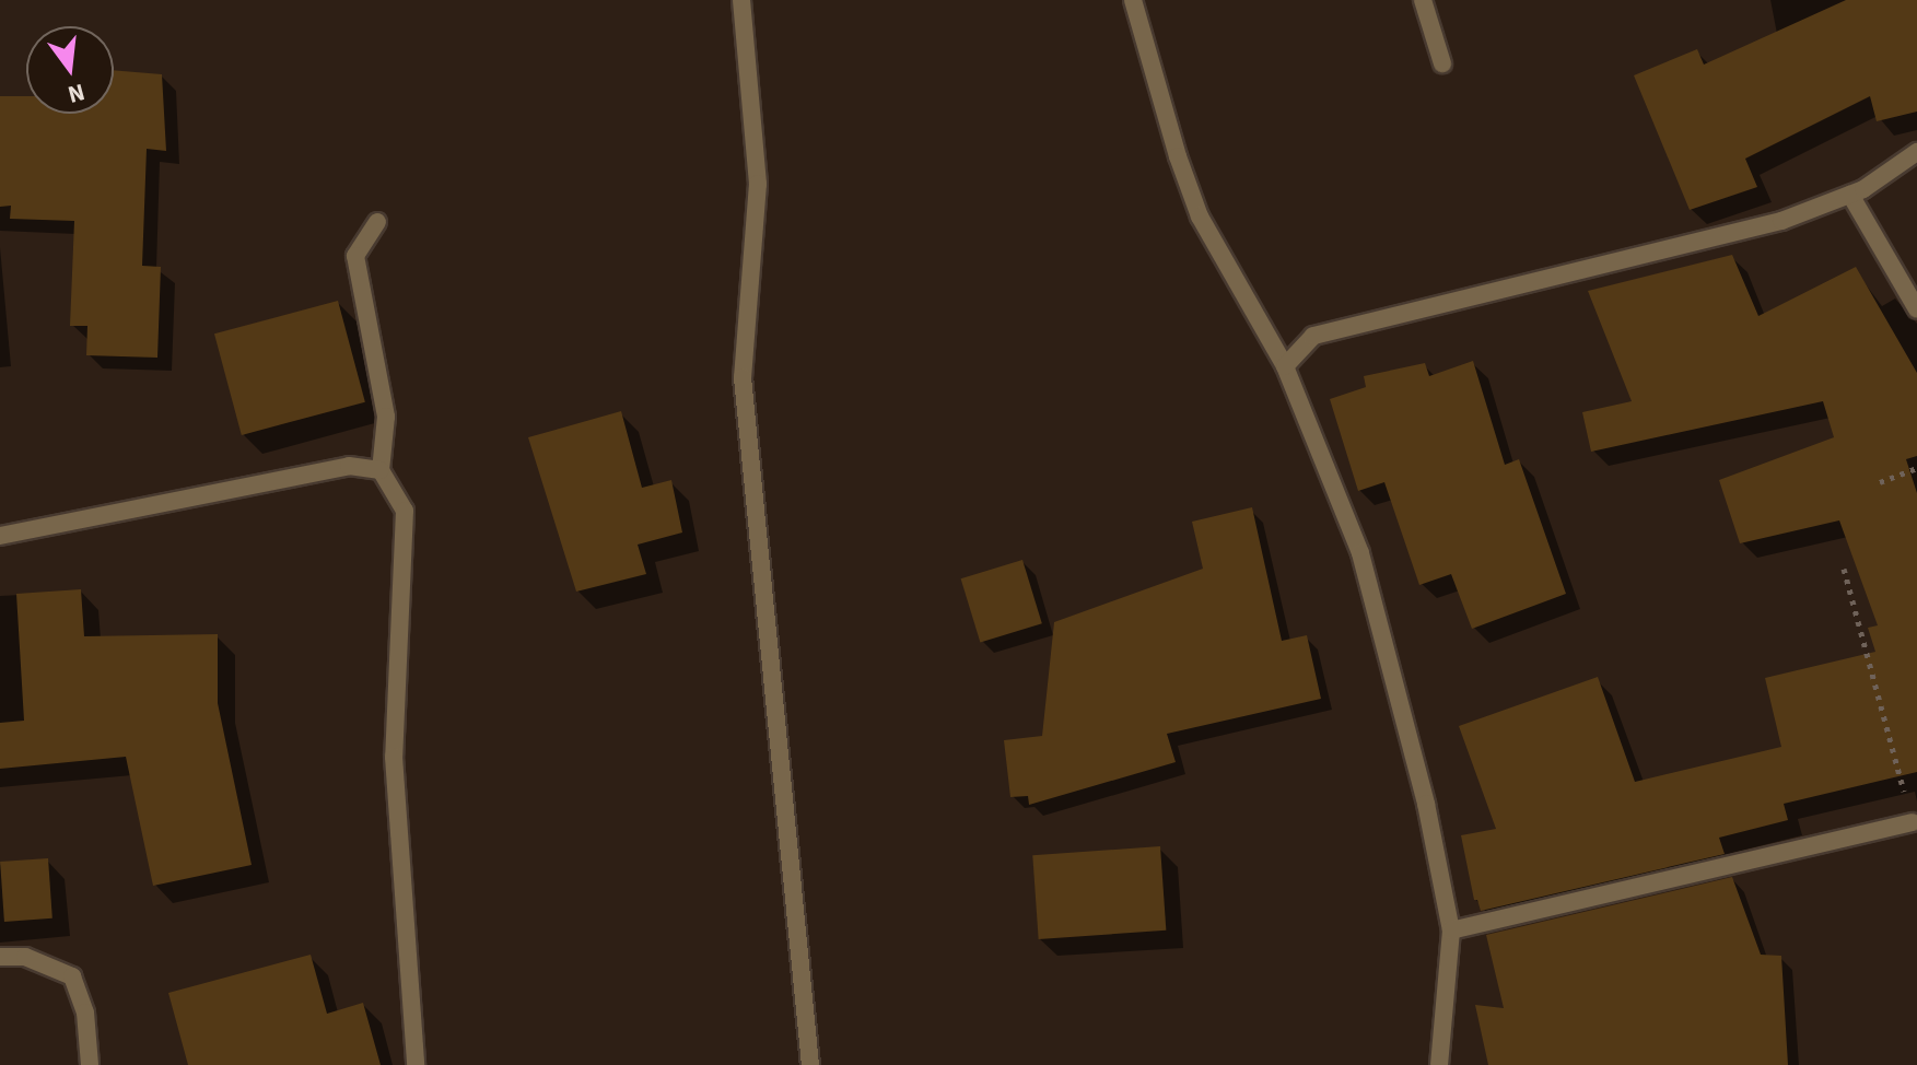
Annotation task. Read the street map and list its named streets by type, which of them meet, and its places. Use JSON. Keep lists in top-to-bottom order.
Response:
{
  "north": "bottom"
}
